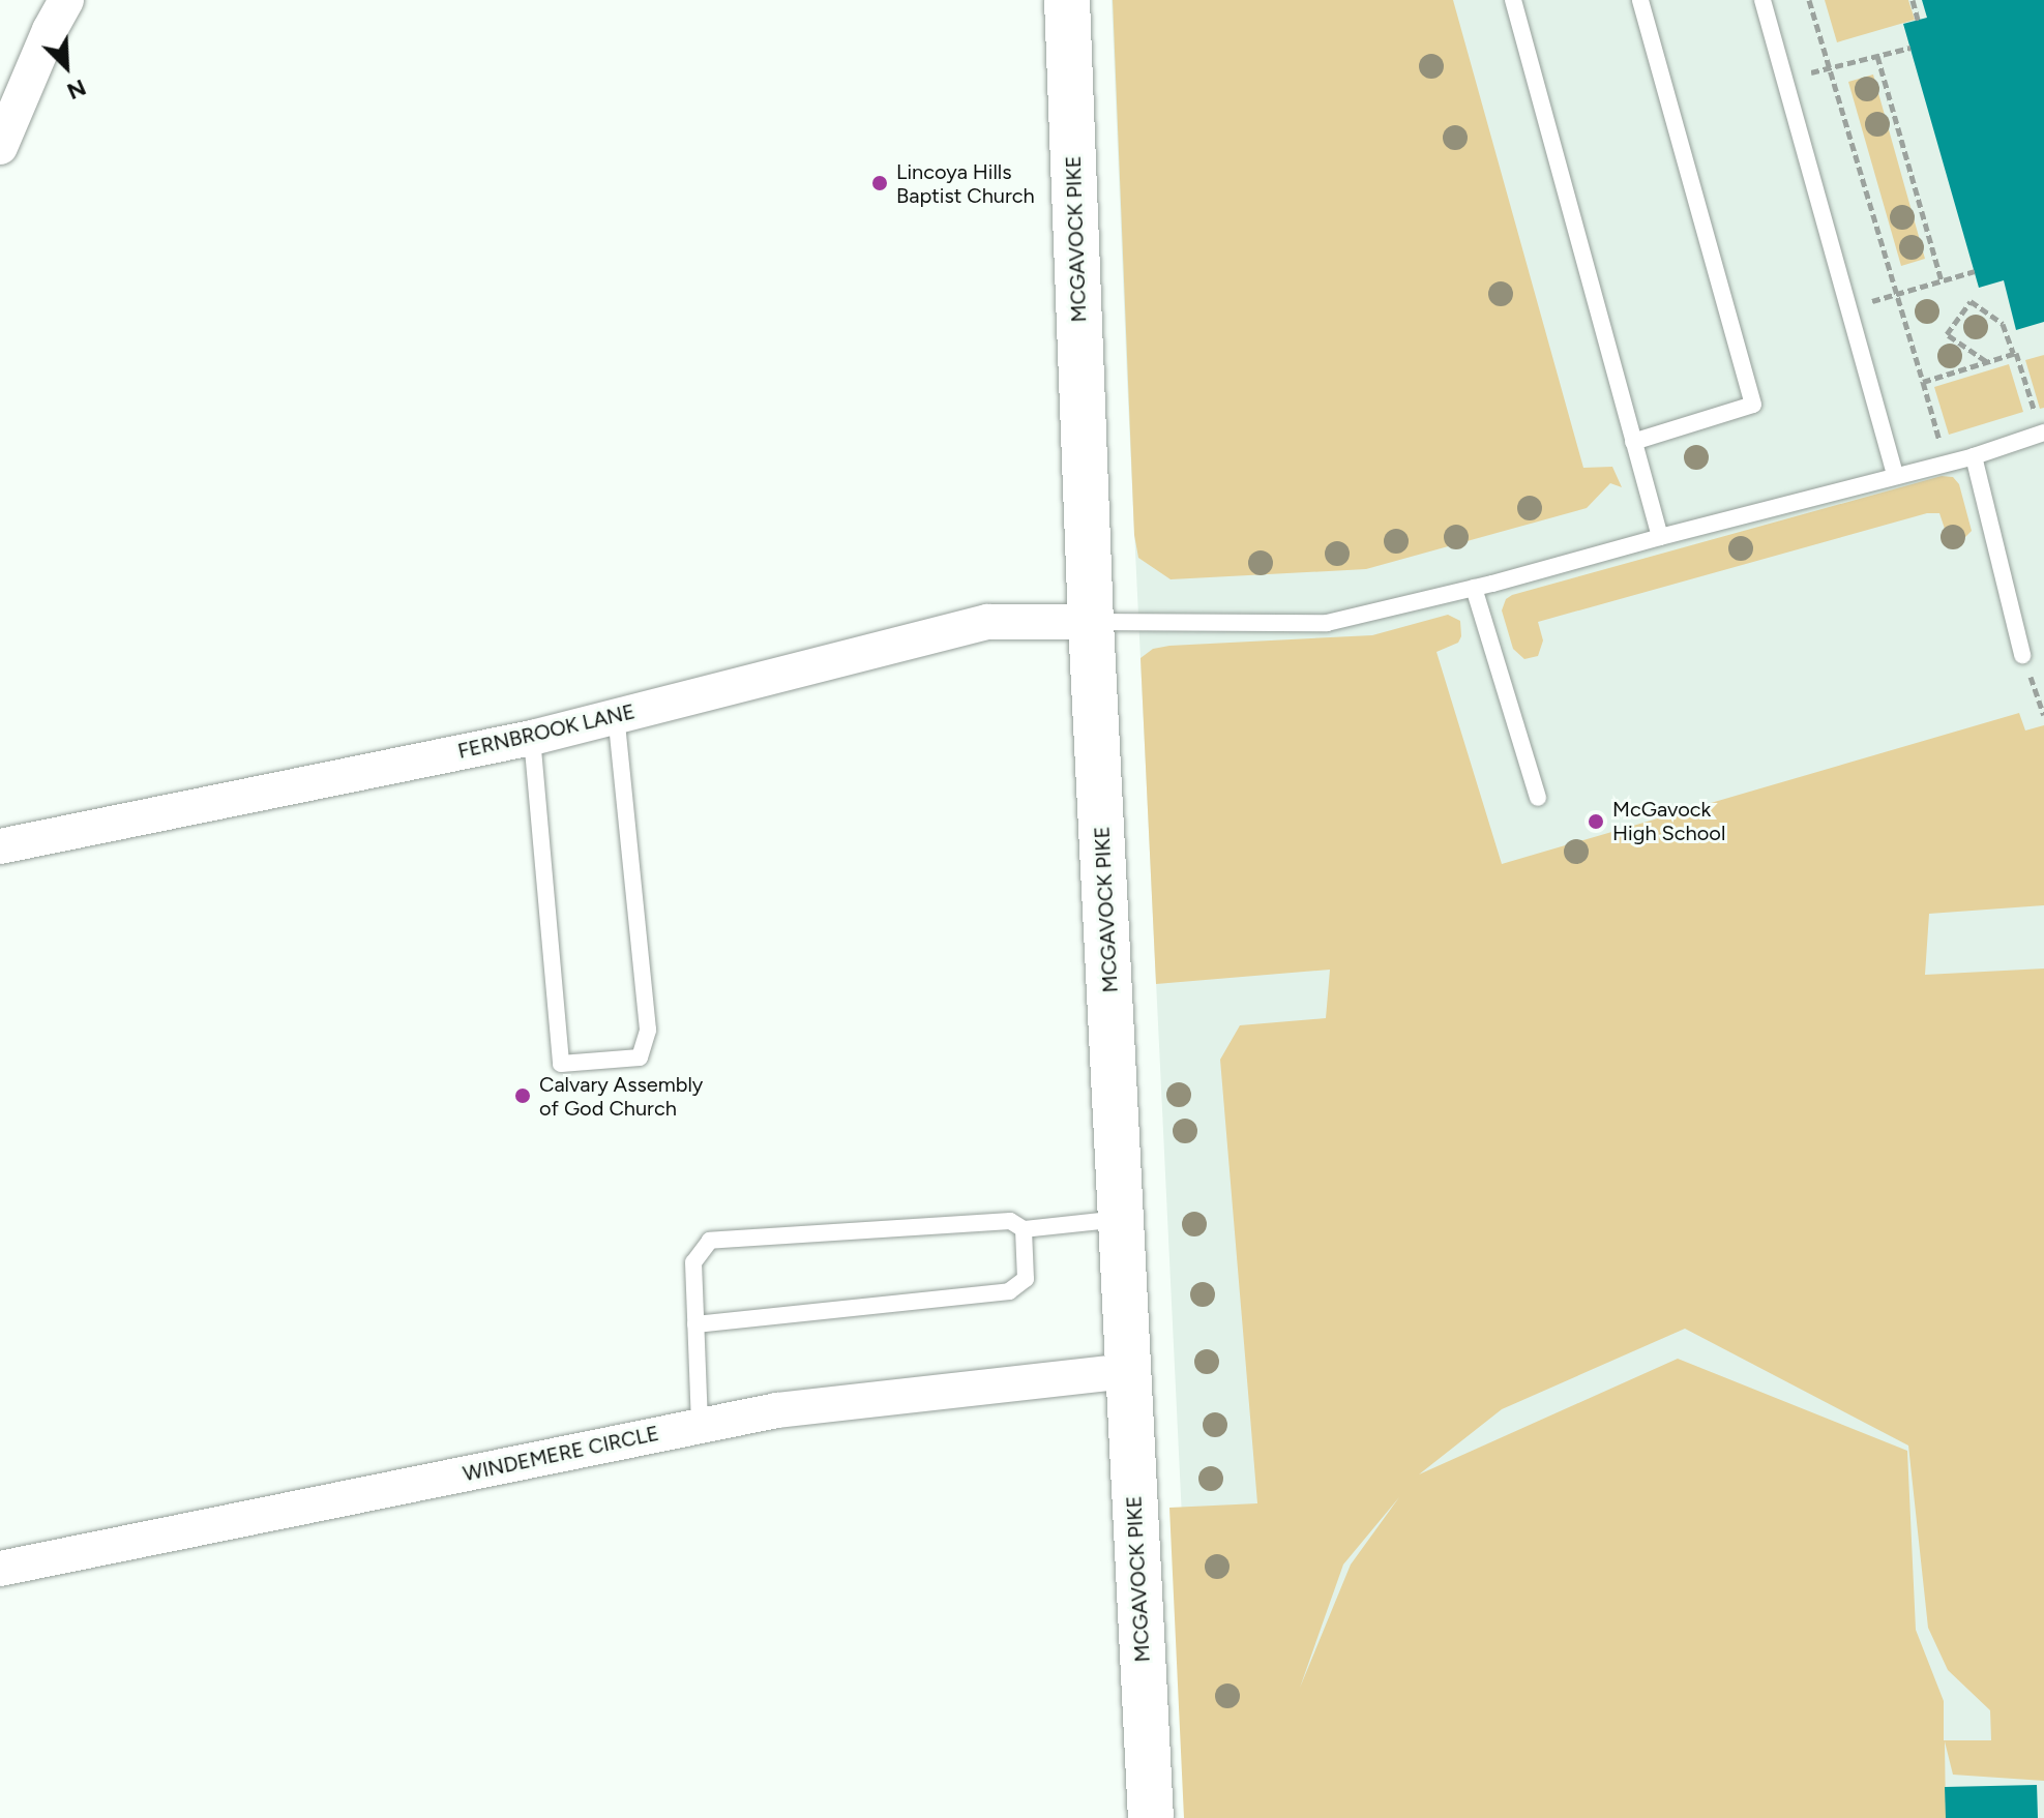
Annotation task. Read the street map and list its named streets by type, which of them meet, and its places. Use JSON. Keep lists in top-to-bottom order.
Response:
{
  "streets": {
    "main road": ["MCGAVOCK PIKE"],
    "street": ["FERNBROOK LANE", "WINDEMERE CIRCLE"]
  },
  "crossings": [
    ["MCGAVOCK PIKE", "FERNBROOK LANE"],
    ["MCGAVOCK PIKE", "WINDEMERE CIRCLE"]
  ],
  "places": ["Lincoya Hills Baptist Church", "McGavock High School", "Calvary Assembly of God Church"],
  "north": "bottom right"
}
